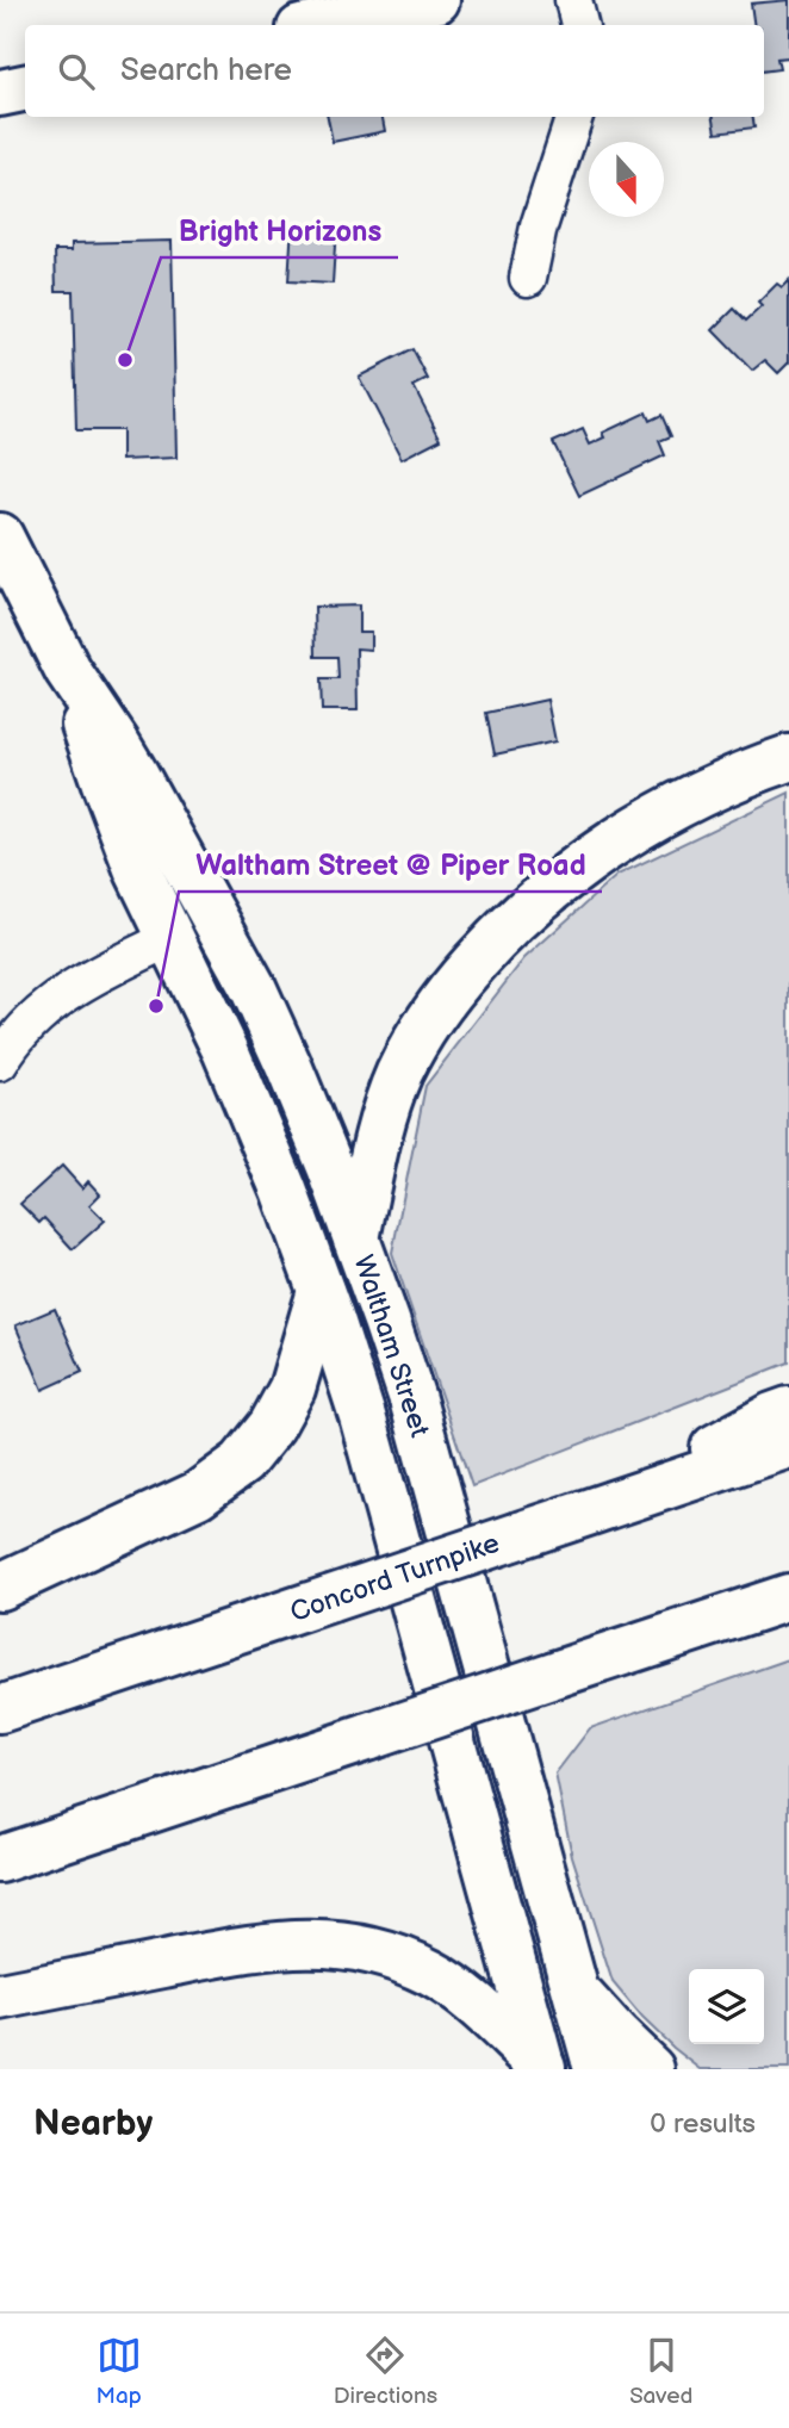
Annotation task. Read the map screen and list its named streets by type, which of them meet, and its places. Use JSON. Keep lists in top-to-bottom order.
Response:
{
  "streets": {
    "main road": ["Waltham Street", "Concord Turnpike"]
  },
  "places": ["Bright Horizons", "Waltham Street @ Piper Road"],
  "north": "bottom",
  "page": {
    "search": "Search here",
    "heading": ["Nearby", "0 results"],
    "nav": ["Map", "Directions", "Saved"]
  }
}
